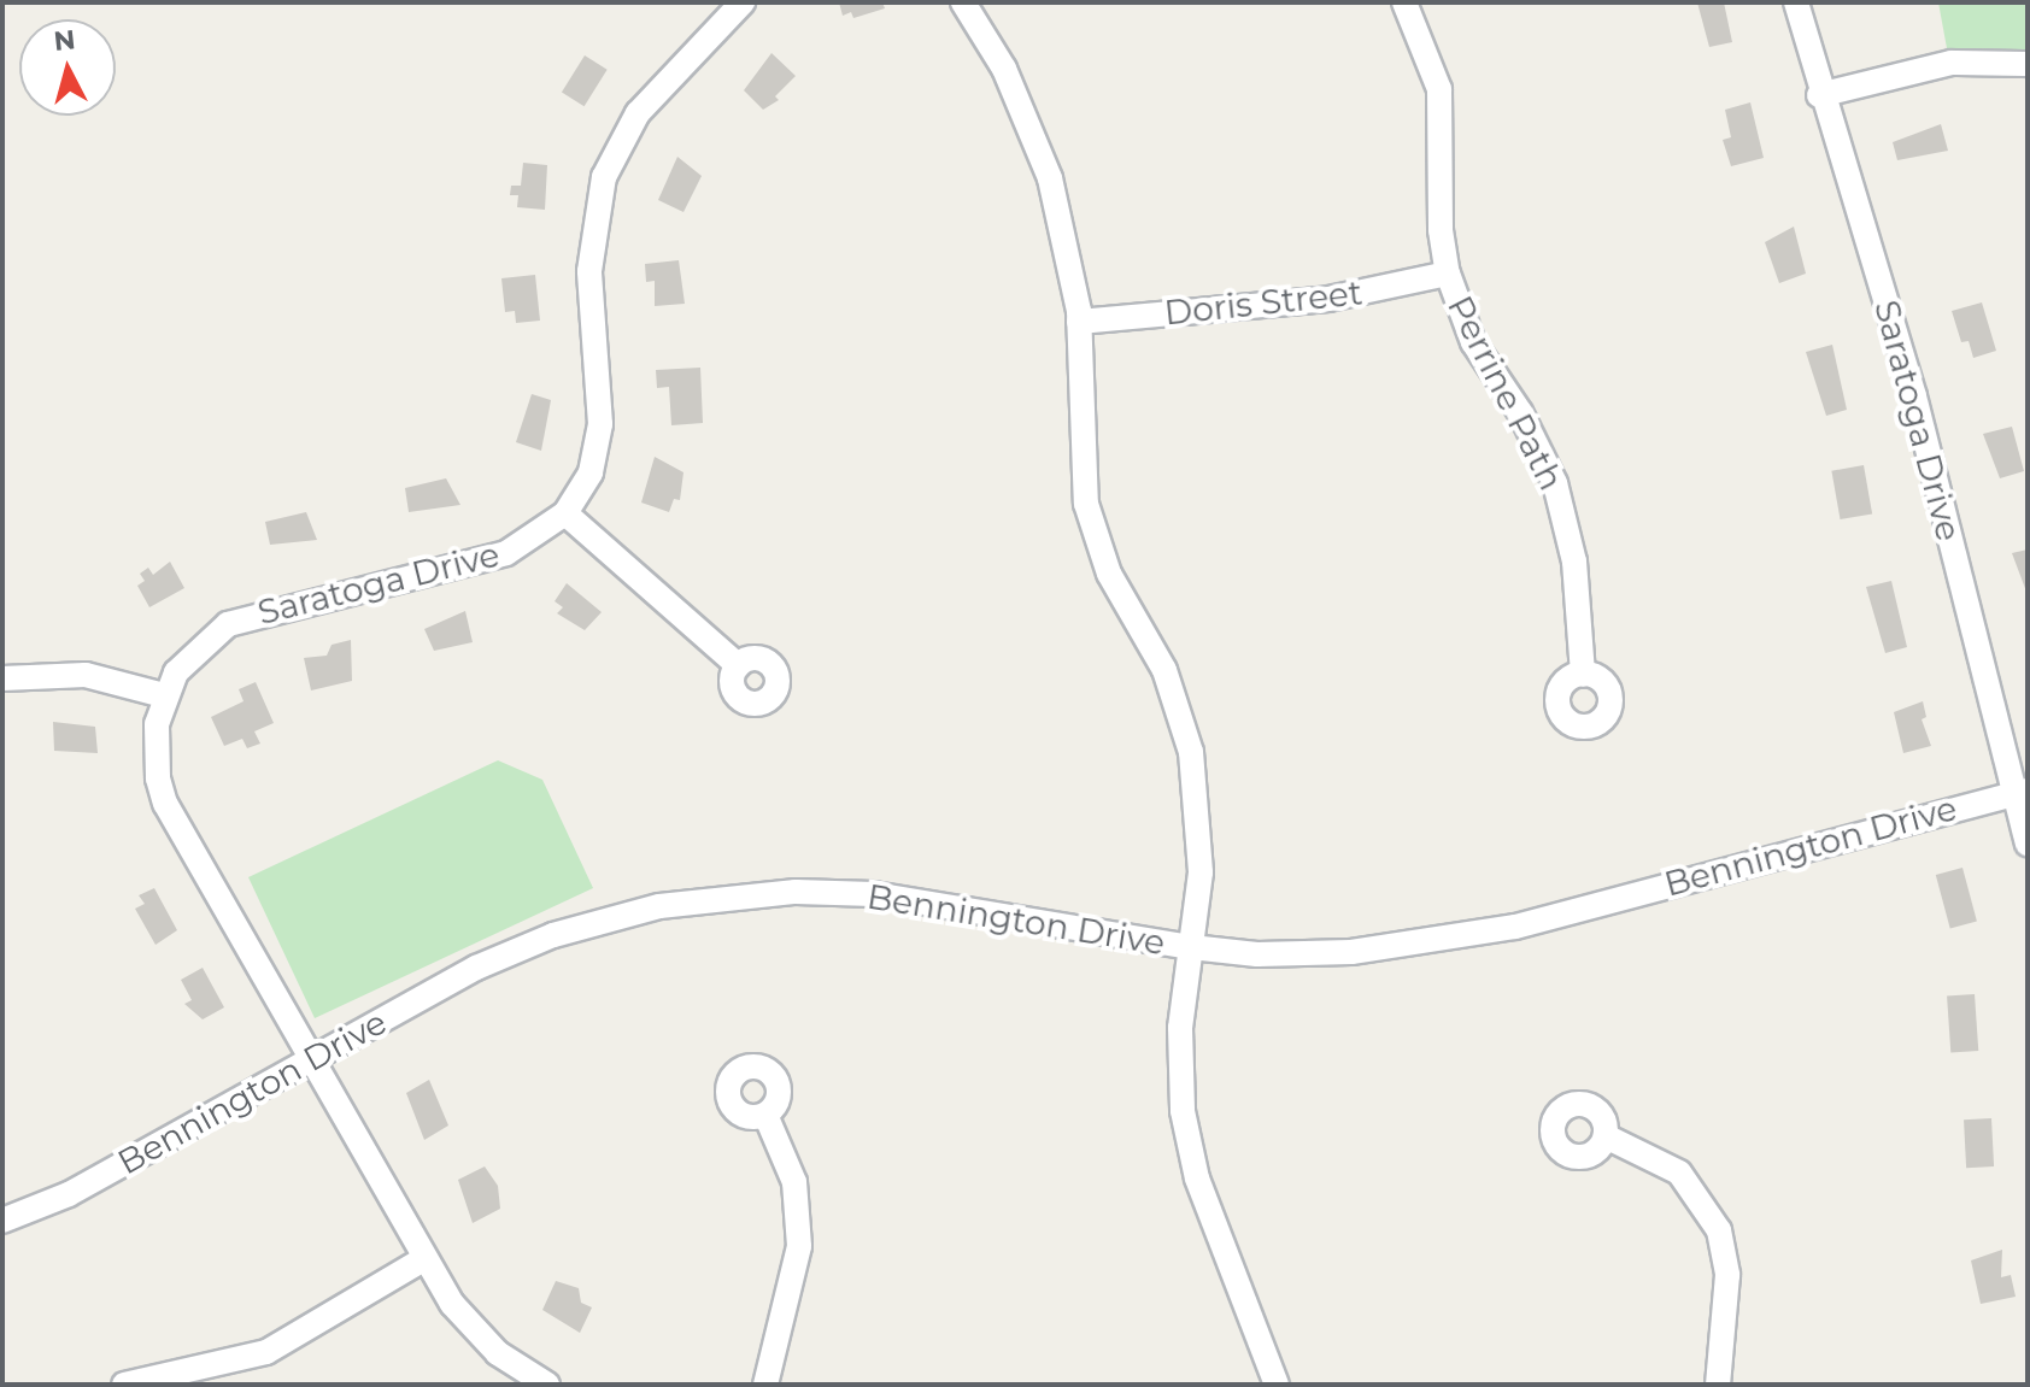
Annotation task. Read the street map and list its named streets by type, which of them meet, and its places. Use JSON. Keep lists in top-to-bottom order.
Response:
{
  "streets": {
    "street": [
      "Doris Street",
      "Perrine Path",
      "Saratoga Drive",
      "Bennington Drive"
    ]
  },
  "crossings": [
    ["Doris Street", "Perrine Path"],
    ["Saratoga Drive", "Bennington Drive"]
  ],
  "north": "top"
}
